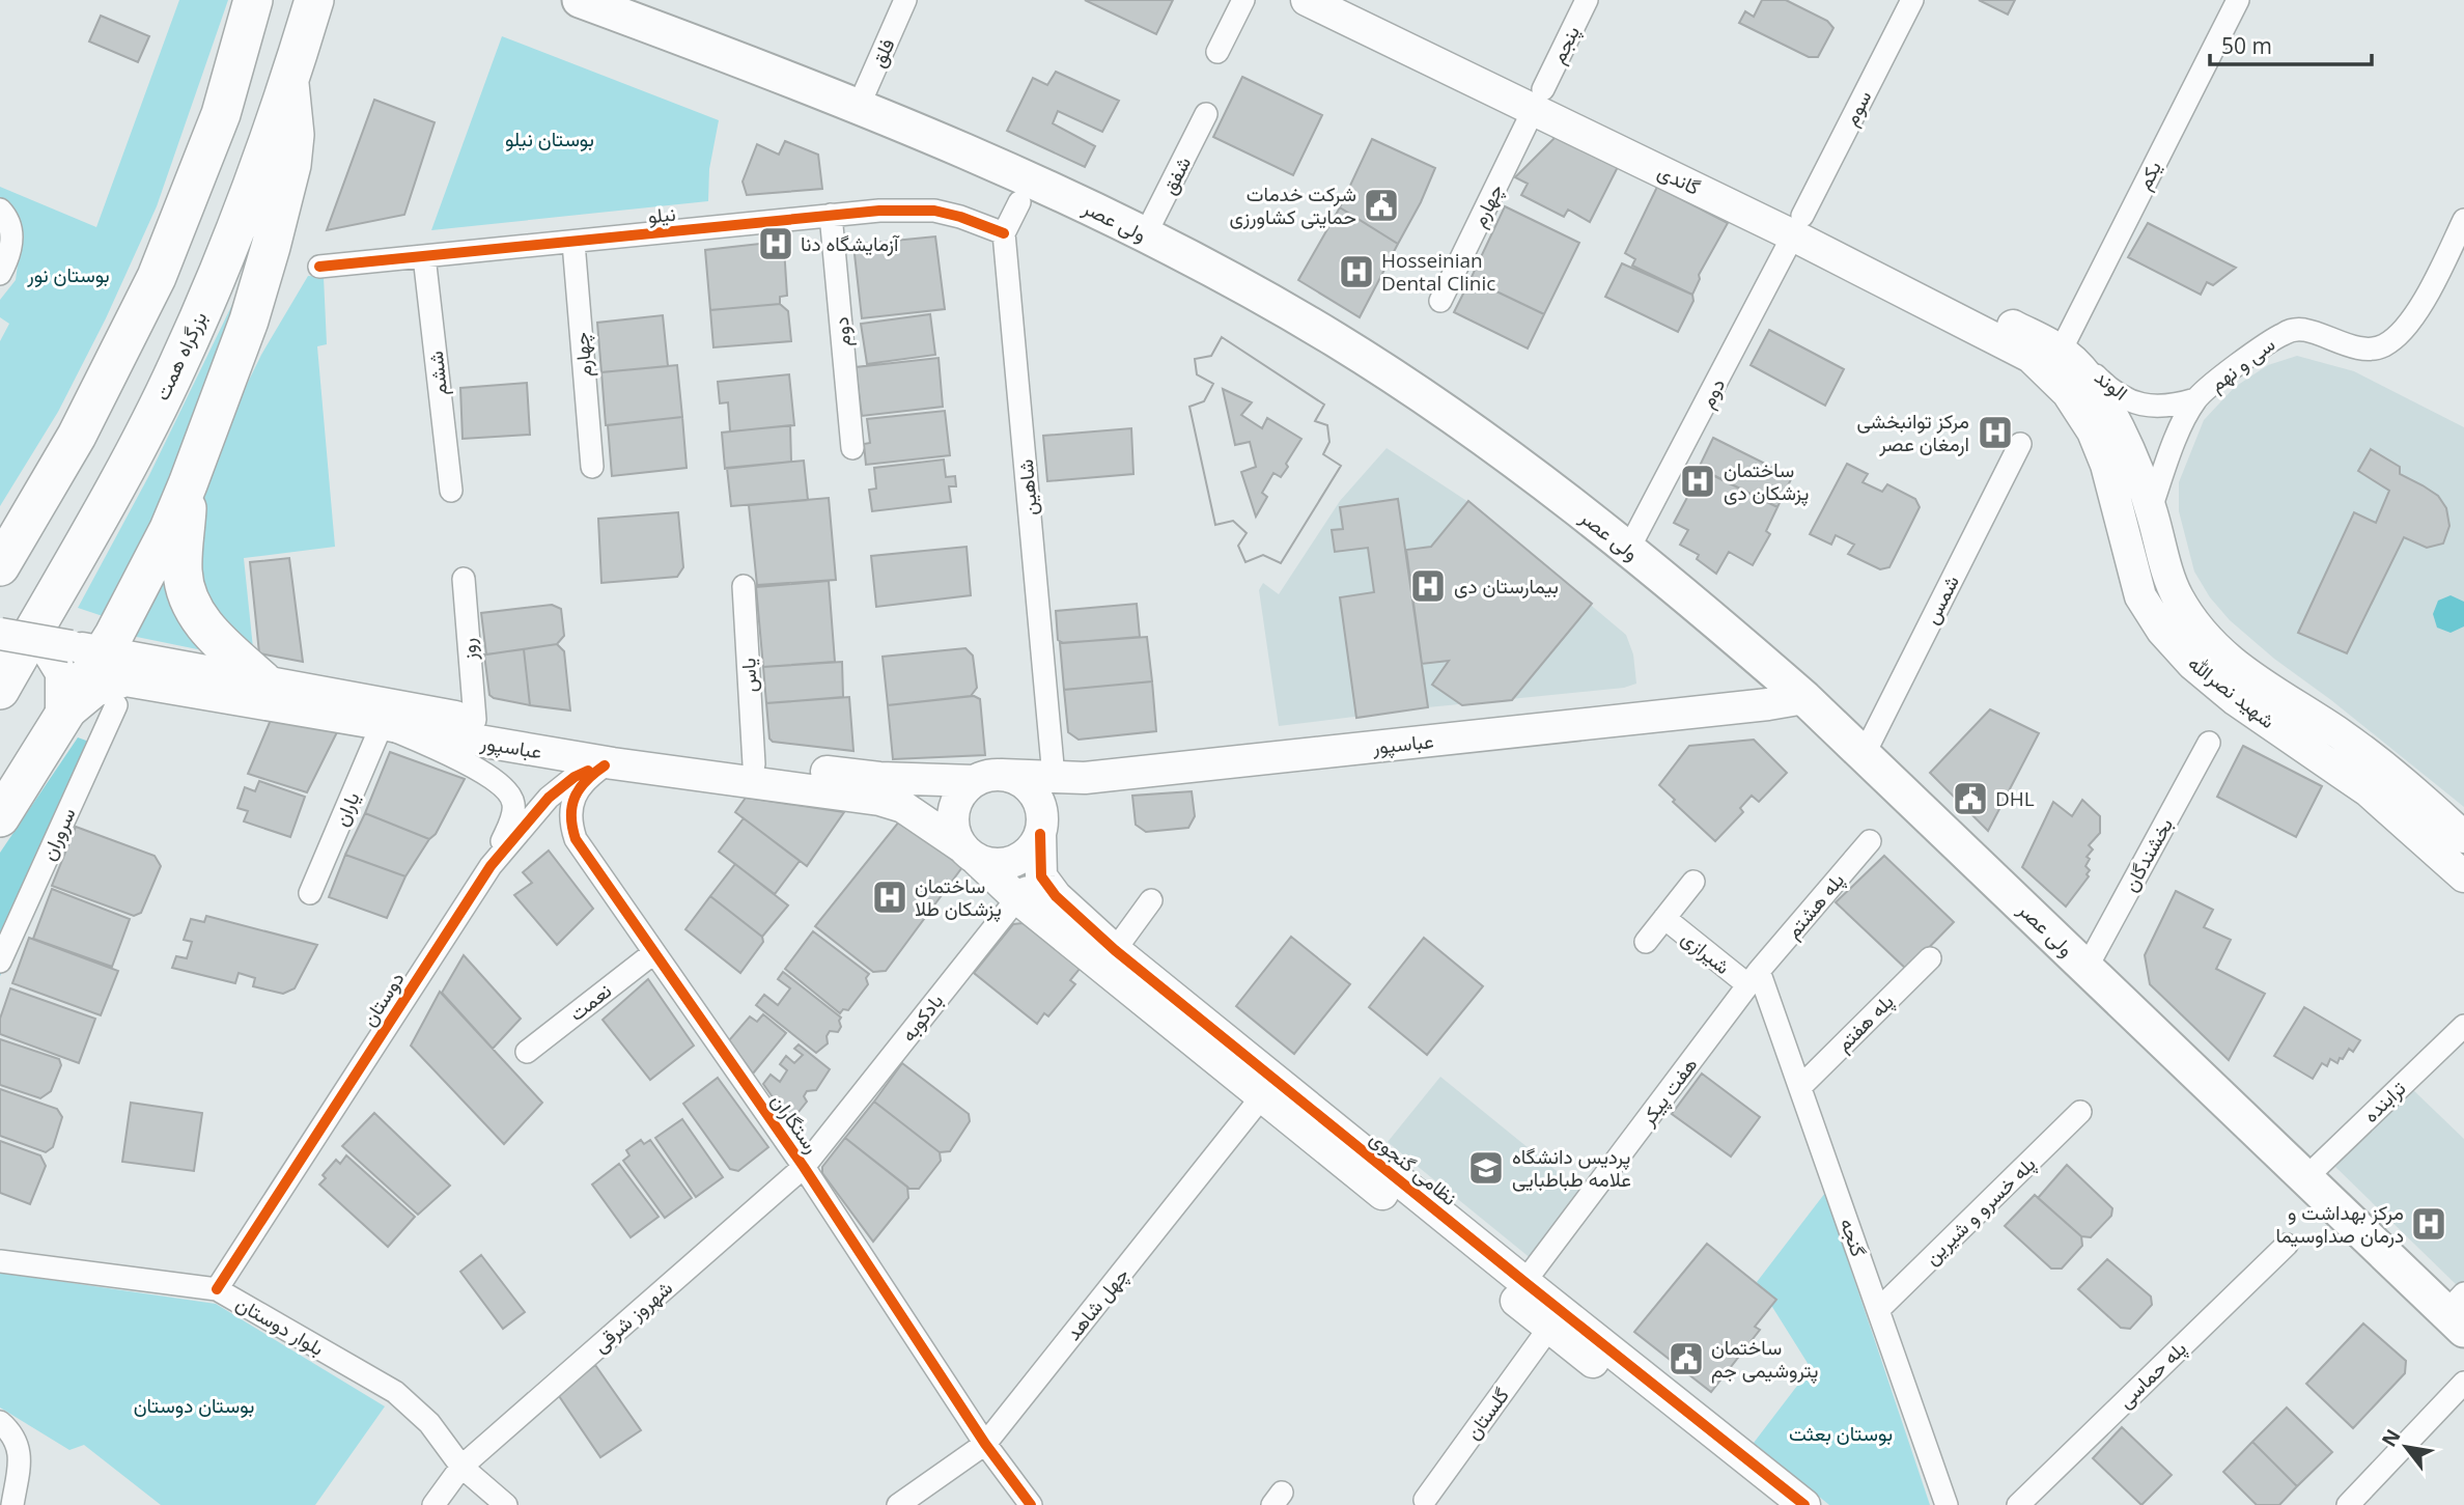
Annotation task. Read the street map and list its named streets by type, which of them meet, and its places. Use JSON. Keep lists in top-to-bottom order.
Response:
{
  "streets": {
    "highway": ["بزرگراه همت"],
    "main road": [
      "گاندی",
      "ولی عصر",
      "شهید نصرالله",
      "عباسپور",
      "نظامی گنجوی"
    ],
    "street": [
      "پنجم",
      "فلق",
      "سوم",
      "شفق",
      "یکم",
      "چهارم",
      "نیلو",
      "دوم",
      "سی و نهم",
      "ششم",
      "الوند",
      "شاهین",
      "شمس",
      "روز",
      "یاس",
      "یاران",
      "سروران",
      "بخشندگان",
      "پله هشتم",
      "شیرازی",
      "دوستان",
      "نعمت",
      "بادکوبه",
      "پله هفتم",
      "هفت پیکر",
      "ترابنده",
      "رستگاران",
      "پله خسرو و شیرین",
      "گنجه",
      "چهل شاهد",
      "شهروز شرقی",
      "بلوار دوستان",
      "پله حماسی",
      "گلستان"
    ]
  },
  "crossings": [
    ["پنجم", "گاندی"],
    ["پنجم", "چهارم"],
    ["فلق", "ولی عصر"],
    ["سوم", "گاندی"],
    ["سوم", "دوم"],
    ["شفق", "ولی عصر"],
    ["یکم", "گاندی"],
    ["یکم", "الوند"],
    ["یکم", "شهید نصرالله"],
    ["گاندی", "چهارم"],
    ["گاندی", "دوم"],
    ["گاندی", "الوند"],
    ["گاندی", "شهید نصرالله"],
    ["چهارم", "نیلو"],
    ["نیلو", "دوم"],
    ["نیلو", "ششم"],
    ["نیلو", "شاهین"],
    ["ولی عصر", "دوم"],
    ["ولی عصر", "شمس"],
    ["ولی عصر", "عباسپور"],
    ["ولی عصر", "بخشندگان"],
    ["ولی عصر", "ترابنده"],
    ["سی و نهم", "الوند"],
    ["سی و نهم", "شهید نصرالله"],
    ["الوند", "شهید نصرالله"],
    ["شاهین", "عباسپور"],
    ["روز", "عباسپور"],
    ["یاس", "عباسپور"],
    ["عباسپور", "یاران"],
    ["عباسپور", "دوستان"],
    ["عباسپور", "رستگاران"],
    ["عباسپور", "نظامی گنجوی"],
    ["یاران", "دوستان"],
    ["پله هشتم", "شیرازی"],
    ["پله هشتم", "هفت پیکر"],
    ["پله هشتم", "گنجه"],
    ["شیرازی", "هفت پیکر"],
    ["شیرازی", "گنجه"],
    ["دوستان", "رستگاران"],
    ["دوستان", "بلوار دوستان"],
    ["نعمت", "رستگاران"],
    ["بادکوبه", "رستگاران"],
    ["بادکوبه", "نظامی گنجوی"],
    ["بادکوبه", "شهروز شرقی"],
    ["پله هفتم", "گنجه"],
    ["هفت پیکر", "نظامی گنجوی"],
    ["هفت پیکر", "گنجه"],
    ["رستگاران", "چهل شاهد"],
    ["رستگاران", "شهروز شرقی"],
    ["نظامی گنجوی", "چهل شاهد"],
    ["نظامی گنجوی", "گلستان"],
    ["پله خسرو و شیرین", "گنجه"],
    ["شهروز شرقی", "بلوار دوستان"]
  ],
  "parks": [
    "بوستان نیلو",
    "بوستان نور",
    "بوستان دوستان",
    "بوستان بعثت"
  ],
  "places": {
    "public building": ["شرکت خدمات حمایتی کشاورزی", "DHL", "ساختمان پتروشیمی جم"],
    "hospital": [
      "آزمایشگاه دنا",
      "Hosseinian Dental Clinic",
      "مرکز توانبخشی ارمغان عصر",
      "ساختمان پزشکان دی",
      "بیمارستان دی",
      "ساختمان پزشکان طلا",
      "مرکز بهداشت و درمان صداوسیما"
    ],
    "school or university": ["پردیس دانشگاه علامه طباطبایی"]
  },
  "scale_bar": "50 m",
  "north": "top left"
}
